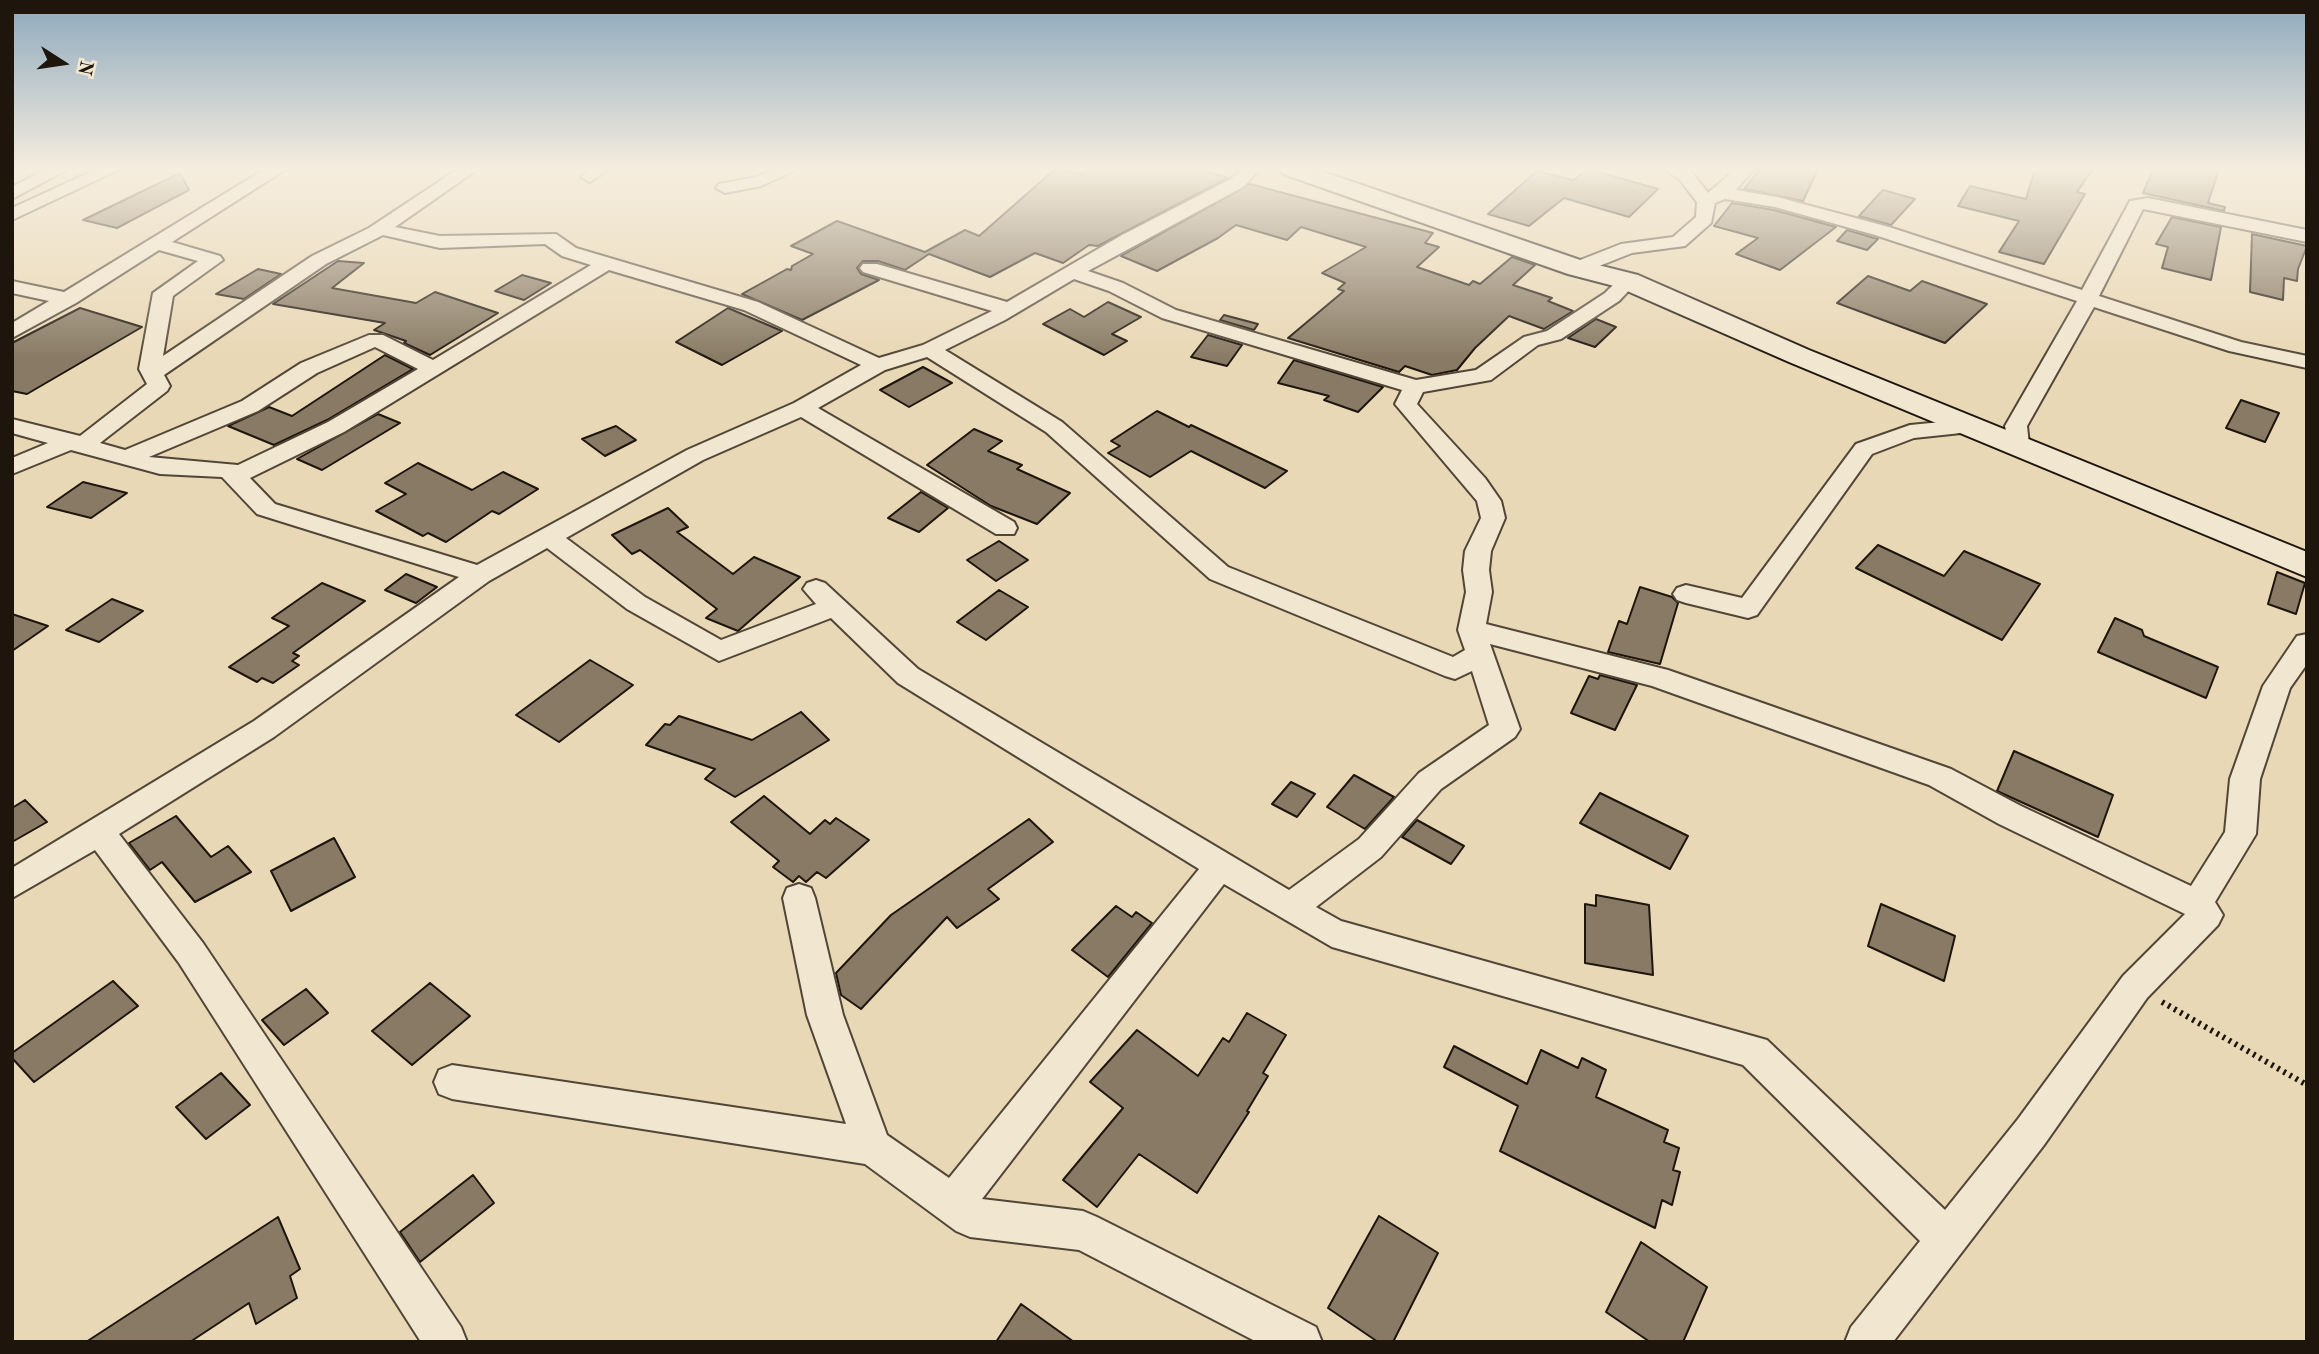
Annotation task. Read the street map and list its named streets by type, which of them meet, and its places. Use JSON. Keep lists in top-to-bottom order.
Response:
{
  "north": "right"
}
